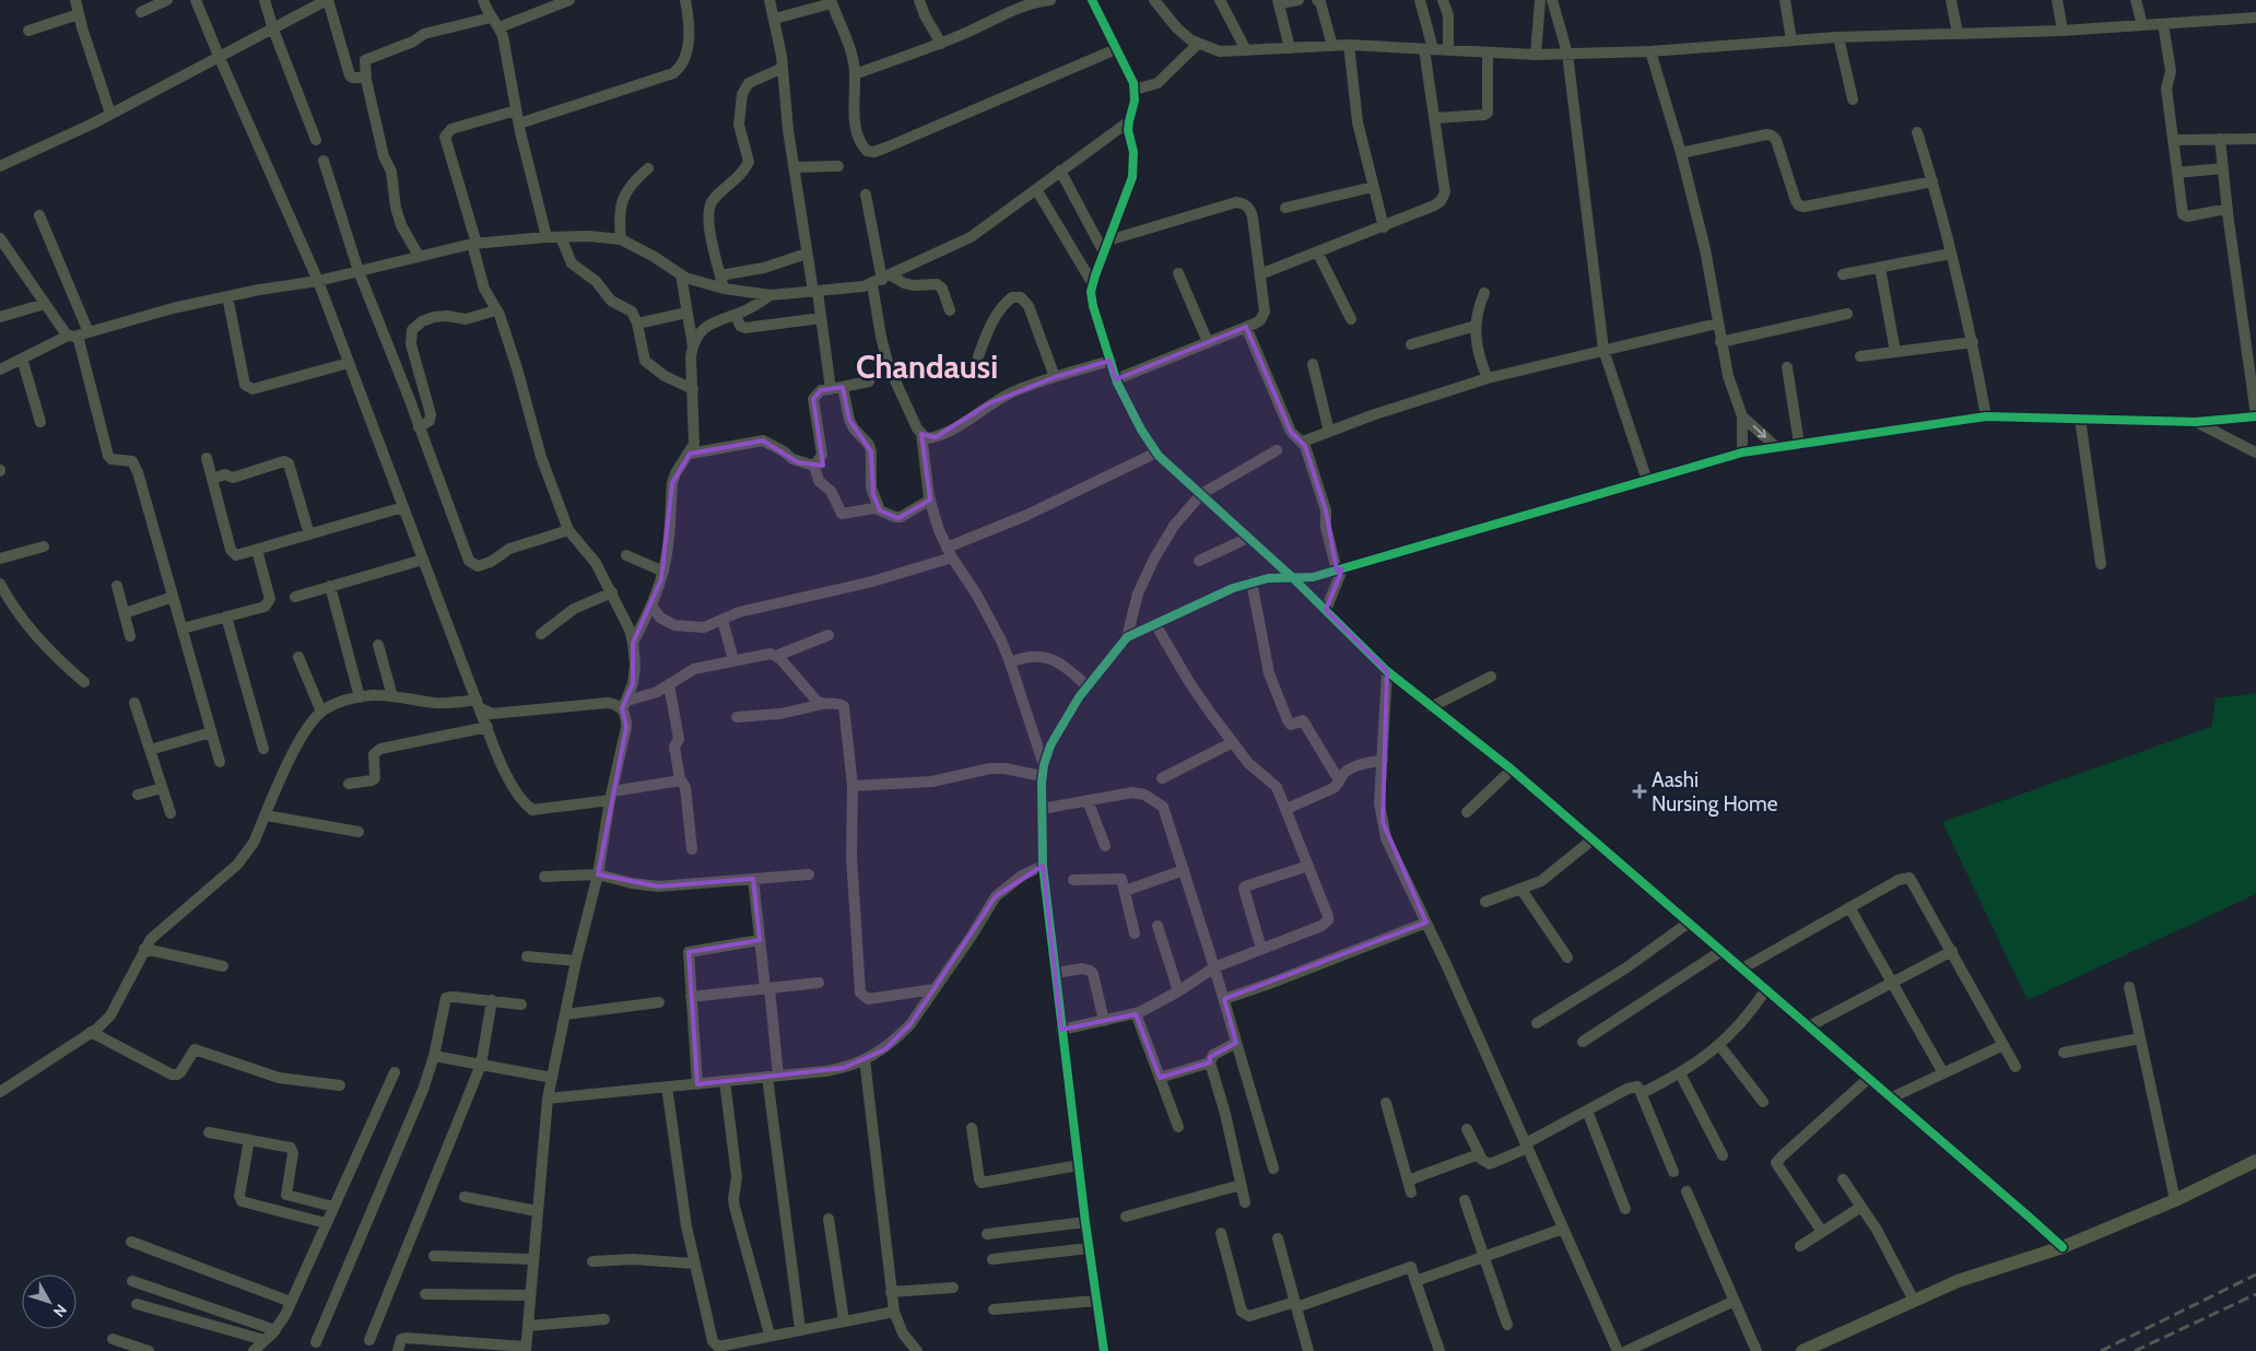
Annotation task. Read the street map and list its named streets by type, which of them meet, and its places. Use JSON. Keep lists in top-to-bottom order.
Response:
{
  "districts": ["Chandausi"],
  "places": {
    "health": ["Aashi Nursing Home"]
  },
  "north": "bottom right"
}
